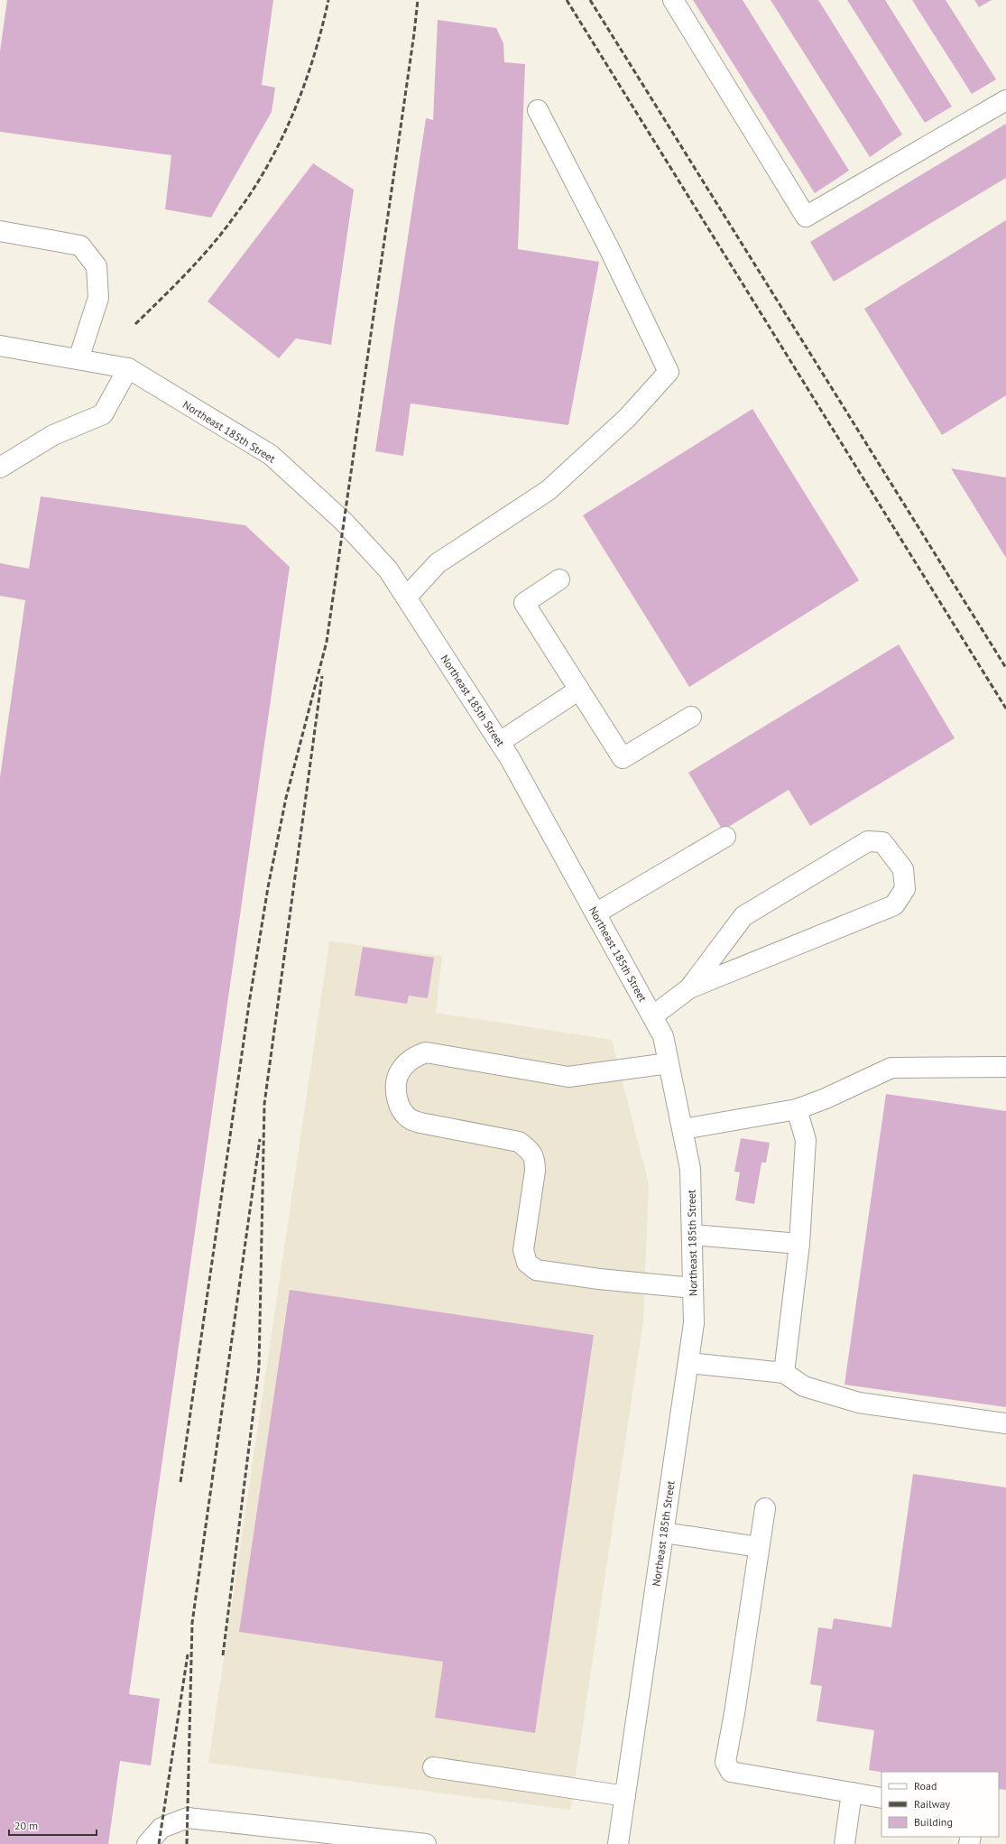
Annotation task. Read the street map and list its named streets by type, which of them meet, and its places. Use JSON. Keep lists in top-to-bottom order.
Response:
{
  "streets": {
    "street": ["Northeast 185th Street"]
  },
  "legend": ["Road", "Railway", "Building"],
  "scale_bar": "20 m"
}
